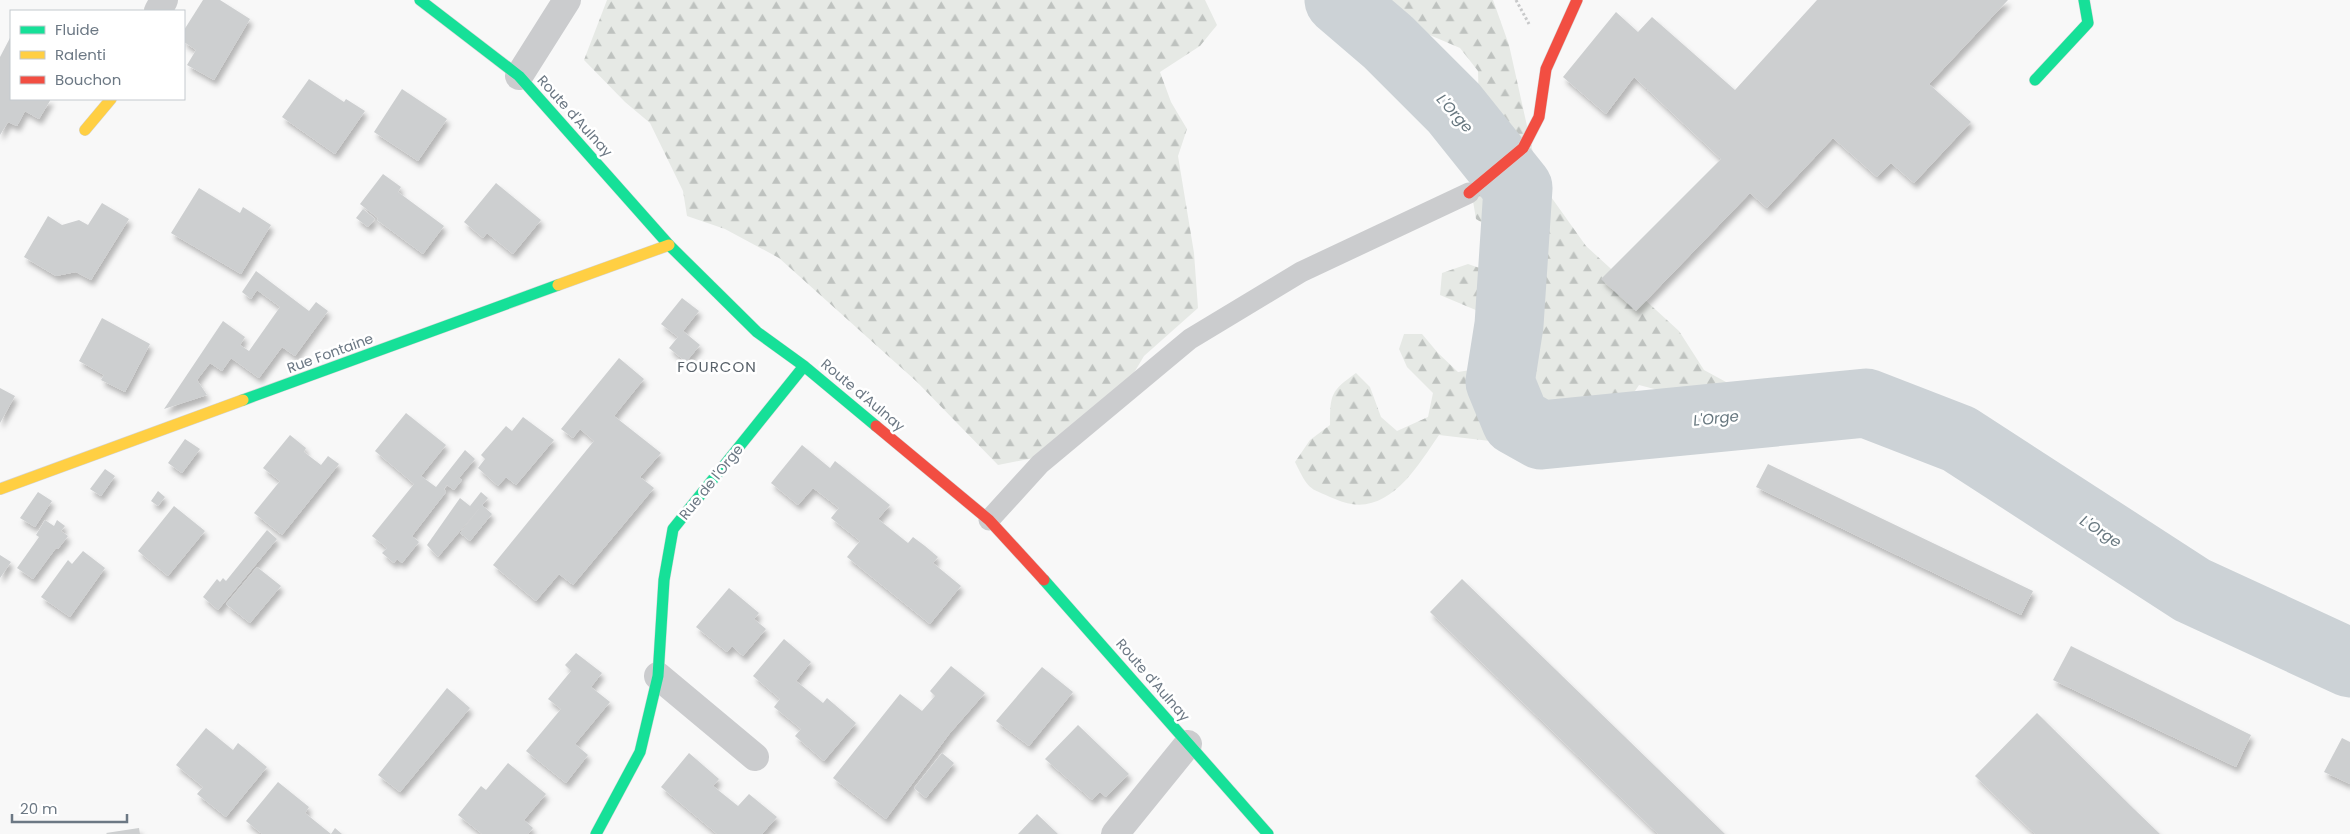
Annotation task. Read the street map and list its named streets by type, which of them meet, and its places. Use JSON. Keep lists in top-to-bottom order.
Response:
{
  "streets": {
    "street": ["Route d'Aulnay", "Rue Fontaine", "Rue de l'Orge"]
  },
  "crossings": [
    ["Route d'Aulnay", "Rue Fontaine"],
    ["Route d'Aulnay", "Rue de l'Orge"]
  ],
  "districts": ["FOURCON"],
  "water": ["L'Orge"],
  "legend": ["Fluide", "Ralenti", "Bouchon"],
  "scale_bar": "20 m"
}
